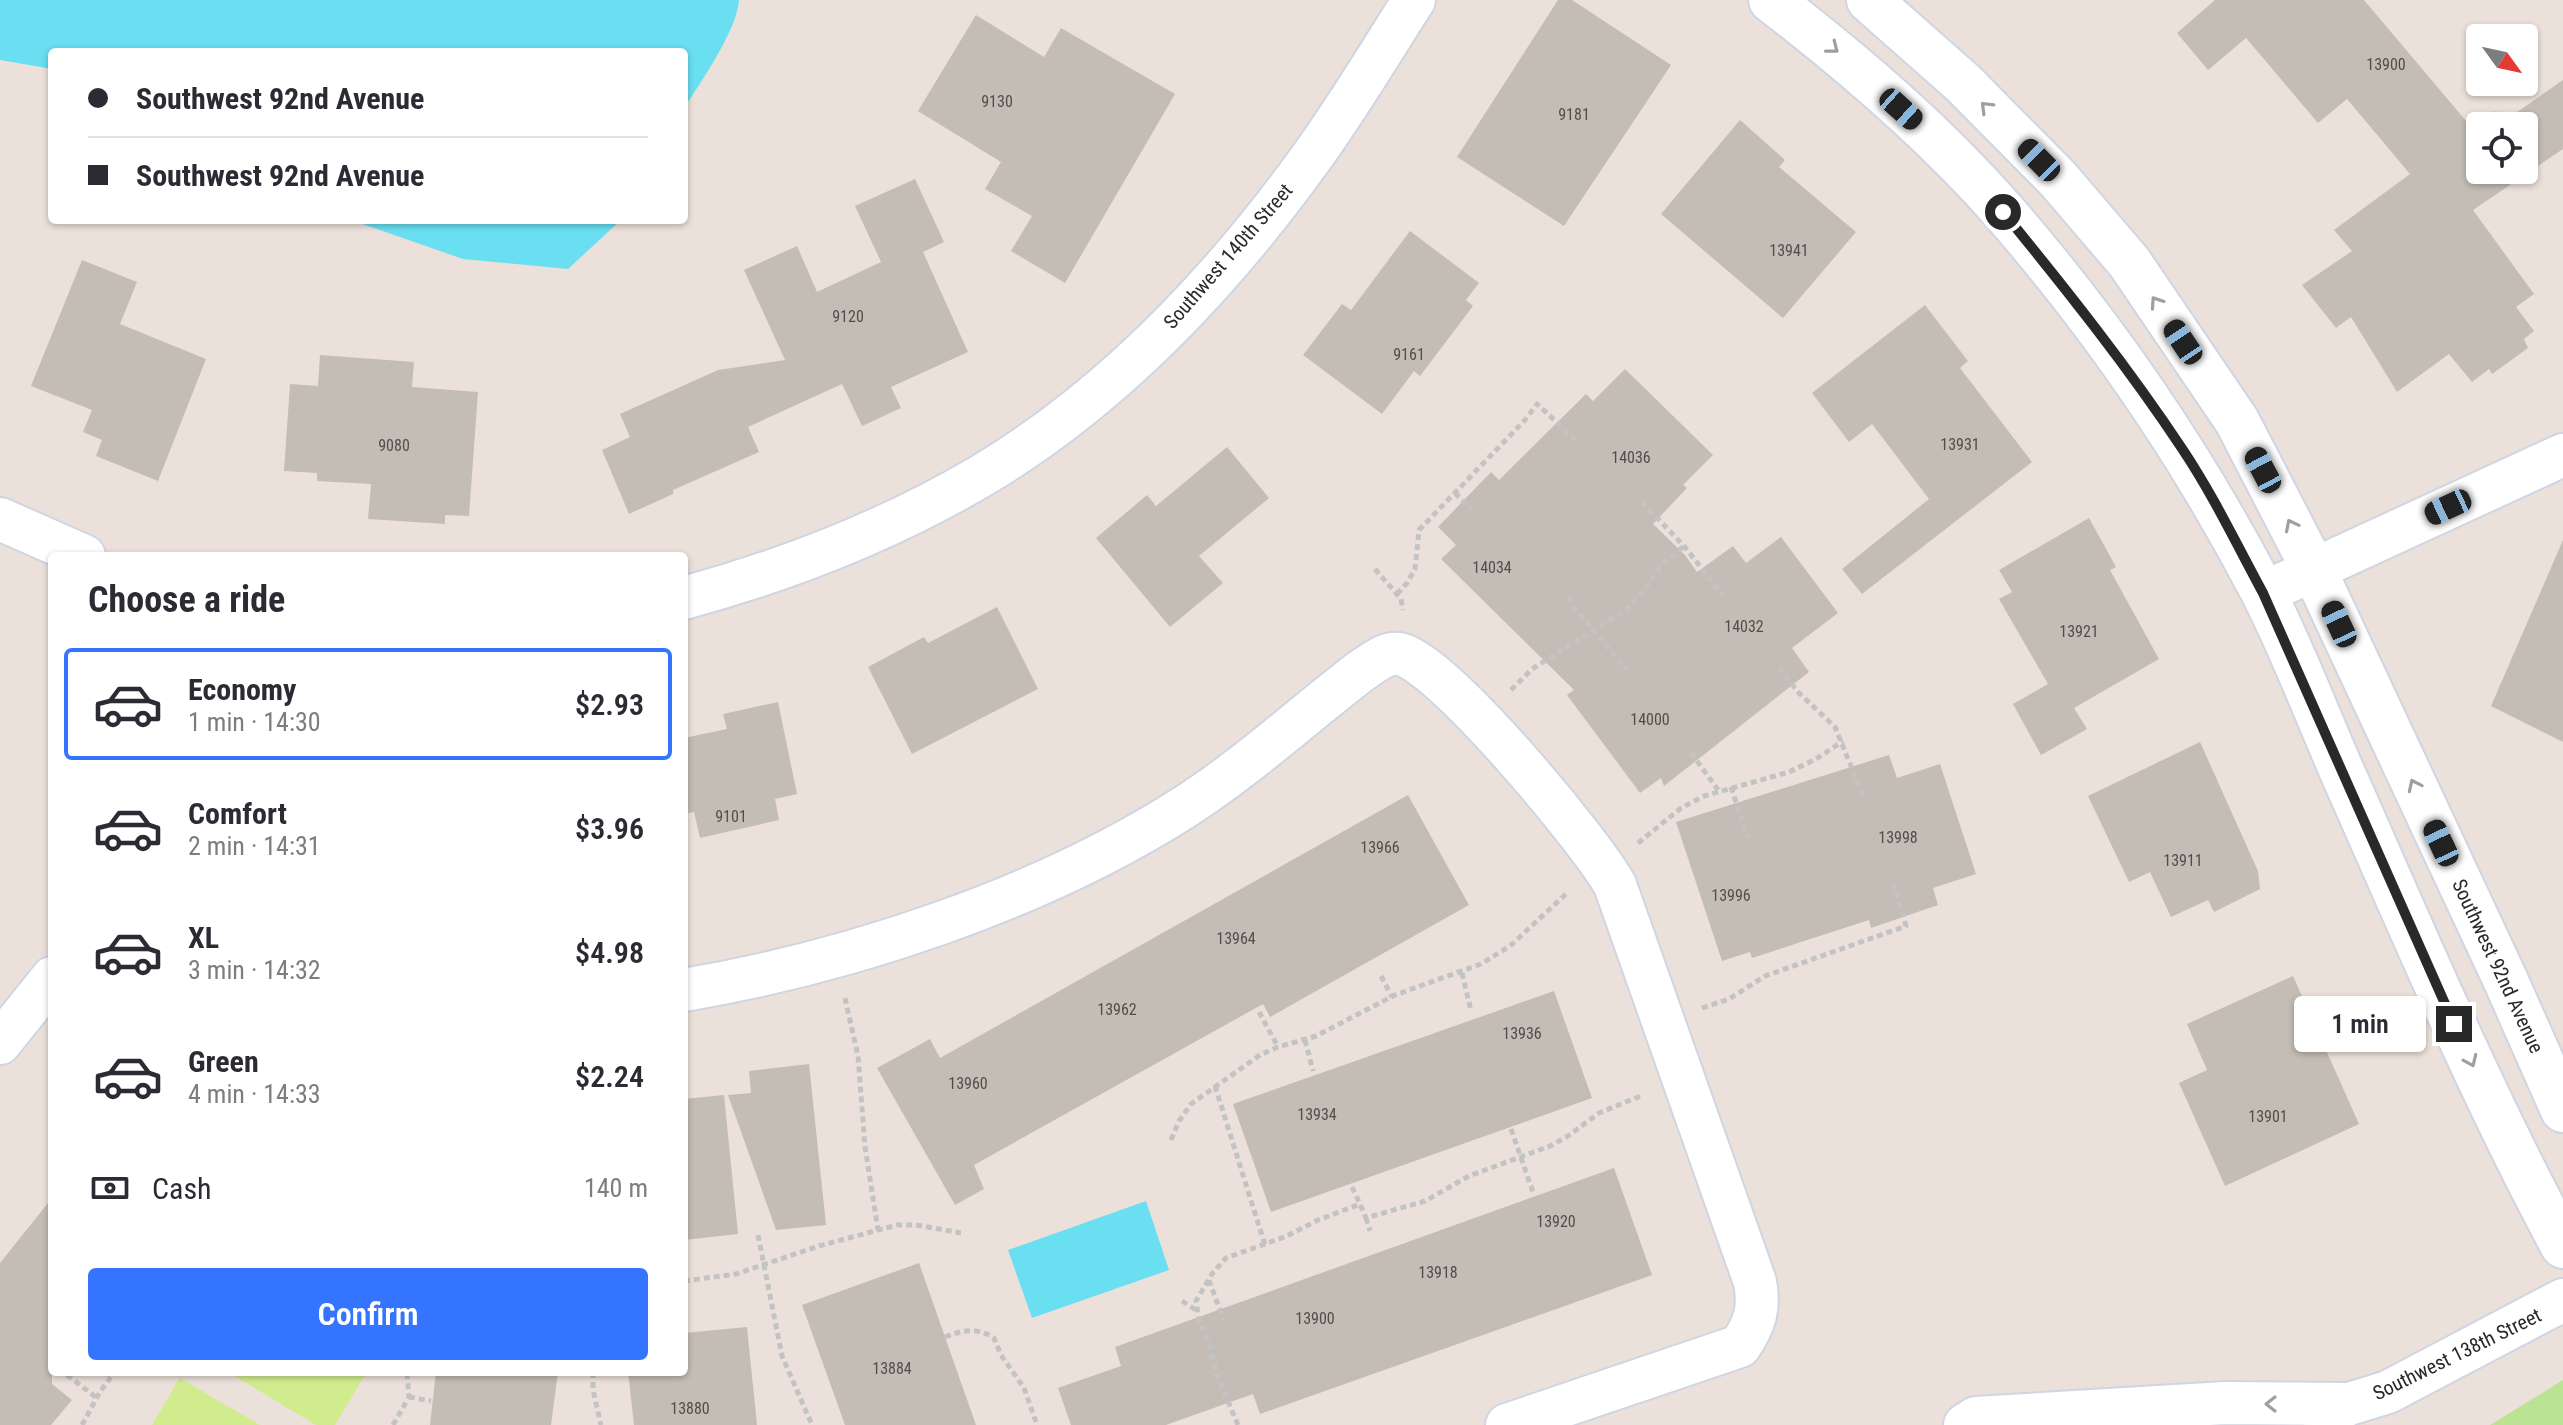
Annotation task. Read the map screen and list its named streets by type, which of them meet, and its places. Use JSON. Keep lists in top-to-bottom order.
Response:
{
  "streets": {
    "street": ["Southwest 140th Street", "Southwest 92nd Avenue", "Southwest 138th Street"]
  },
  "one_way": ["Southwest 138th Street"],
  "house_numbers": [
    "13900",
    "9130",
    "9181",
    "13941",
    "9120",
    "9161",
    "13931",
    "9080",
    "14036",
    "14034",
    "14032",
    "13921",
    "14000",
    "9101",
    "13998",
    "13966",
    "13911",
    "13996",
    "13964",
    "13962",
    "13936",
    "13960",
    "13934",
    "13901",
    "13920",
    "13918",
    "13900",
    "13884",
    "13880"
  ],
  "north": "bottom right",
  "page": {
    "banner": ["Southwest 92nd Avenue", "Southwest 92nd Avenue"],
    "heading": "Choose a ride",
    "list": [
      {
        "name": "Economy",
        "note": "1 min · 14:30",
        "value": "$2.93"
      },
      {
        "name": "Comfort",
        "note": "2 min · 14:31",
        "value": "$3.96"
      },
      {
        "name": "XL",
        "note": "3 min · 14:32",
        "value": "$4.98"
      },
      {
        "name": "Green",
        "note": "4 min · 14:33",
        "value": "$2.24"
      }
    ],
    "bubble": "1 min",
    "pay": ["Cash", "140 m"],
    "buttons": "Confirm"
  }
}
